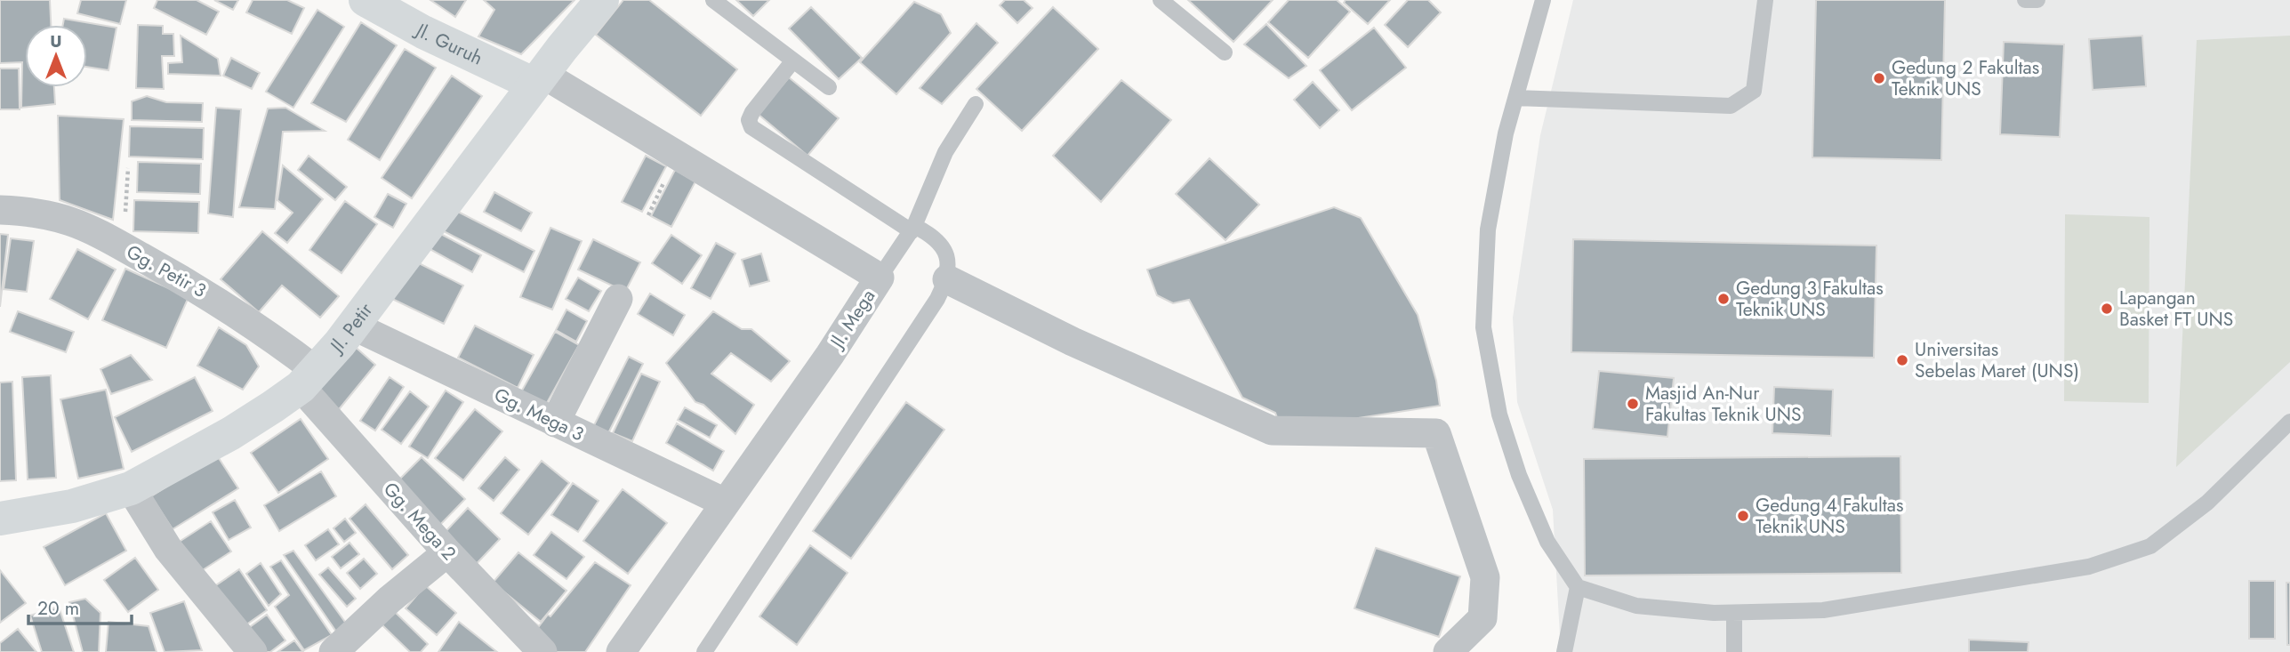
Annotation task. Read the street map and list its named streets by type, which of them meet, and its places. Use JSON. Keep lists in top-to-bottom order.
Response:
{
  "streets": {
    "main road": ["Jl. Guruh", "Jl. Petir"],
    "street": [
      "Gg. Petir 3",
      "Jl. Mega",
      "Gg. Mega 3",
      "Gg. Mega 2"
    ]
  },
  "crossings": [
    ["Jl. Guruh", "Jl. Mega"],
    ["Jl. Guruh", "Jl. Petir"],
    ["Gg. Petir 3", "Jl. Petir"],
    ["Gg. Petir 3", "Gg. Mega 2"],
    ["Jl. Mega", "Jl. Petir"],
    ["Jl. Mega", "Gg. Mega 3"],
    ["Jl. Petir", "Gg. Mega 3"],
    ["Jl. Petir", "Gg. Mega 2"]
  ],
  "places": [
    "Gedung 2 Fakultas Teknik UNS",
    "Gedung 3 Fakultas Teknik UNS",
    "Lapangan Basket FT UNS",
    "Universitas Sebelas Maret (UNS)",
    "Masjid An-Nur Fakultas Teknik UNS",
    "Gedung 4 Fakultas Teknik UNS"
  ],
  "scale_bar": "20 m",
  "north": "top"
}
